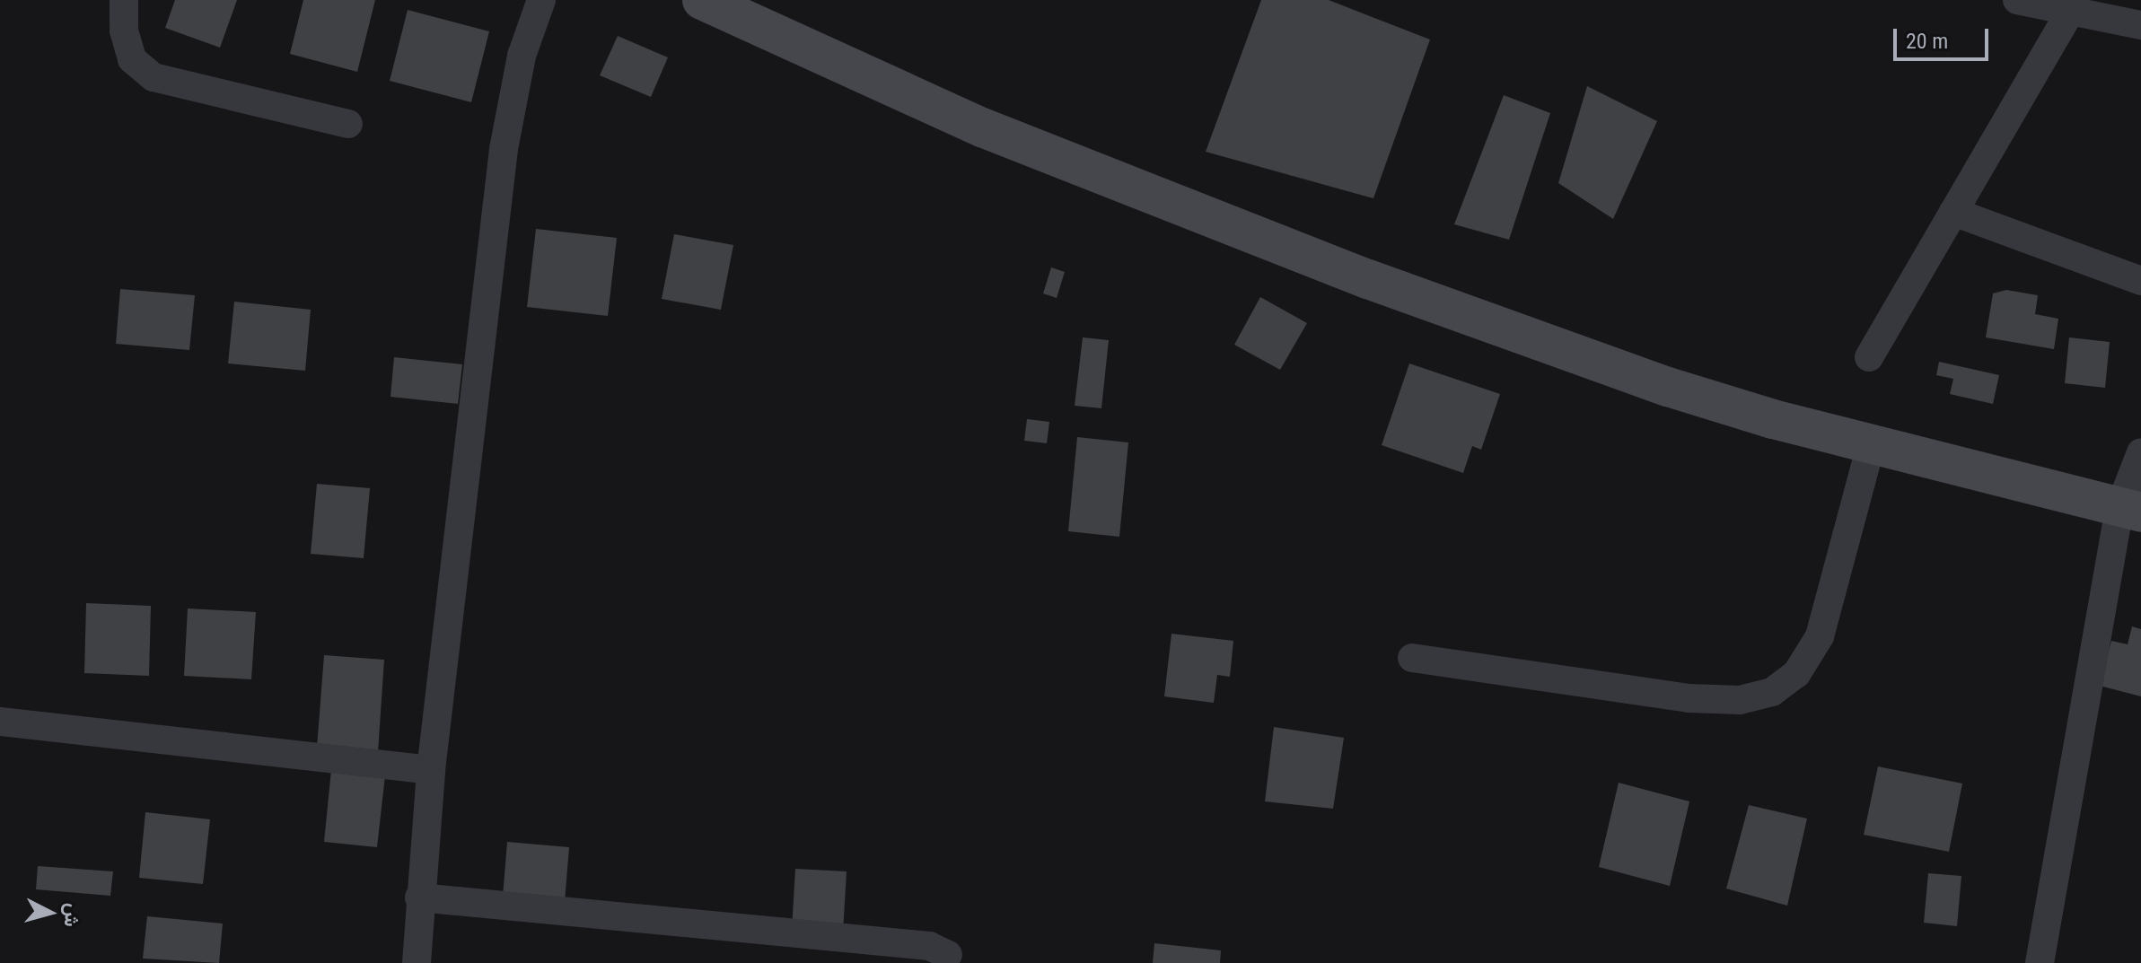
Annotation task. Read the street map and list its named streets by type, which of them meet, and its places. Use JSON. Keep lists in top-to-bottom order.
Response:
{
  "scale_bar": "20 m",
  "north": "right"
}
